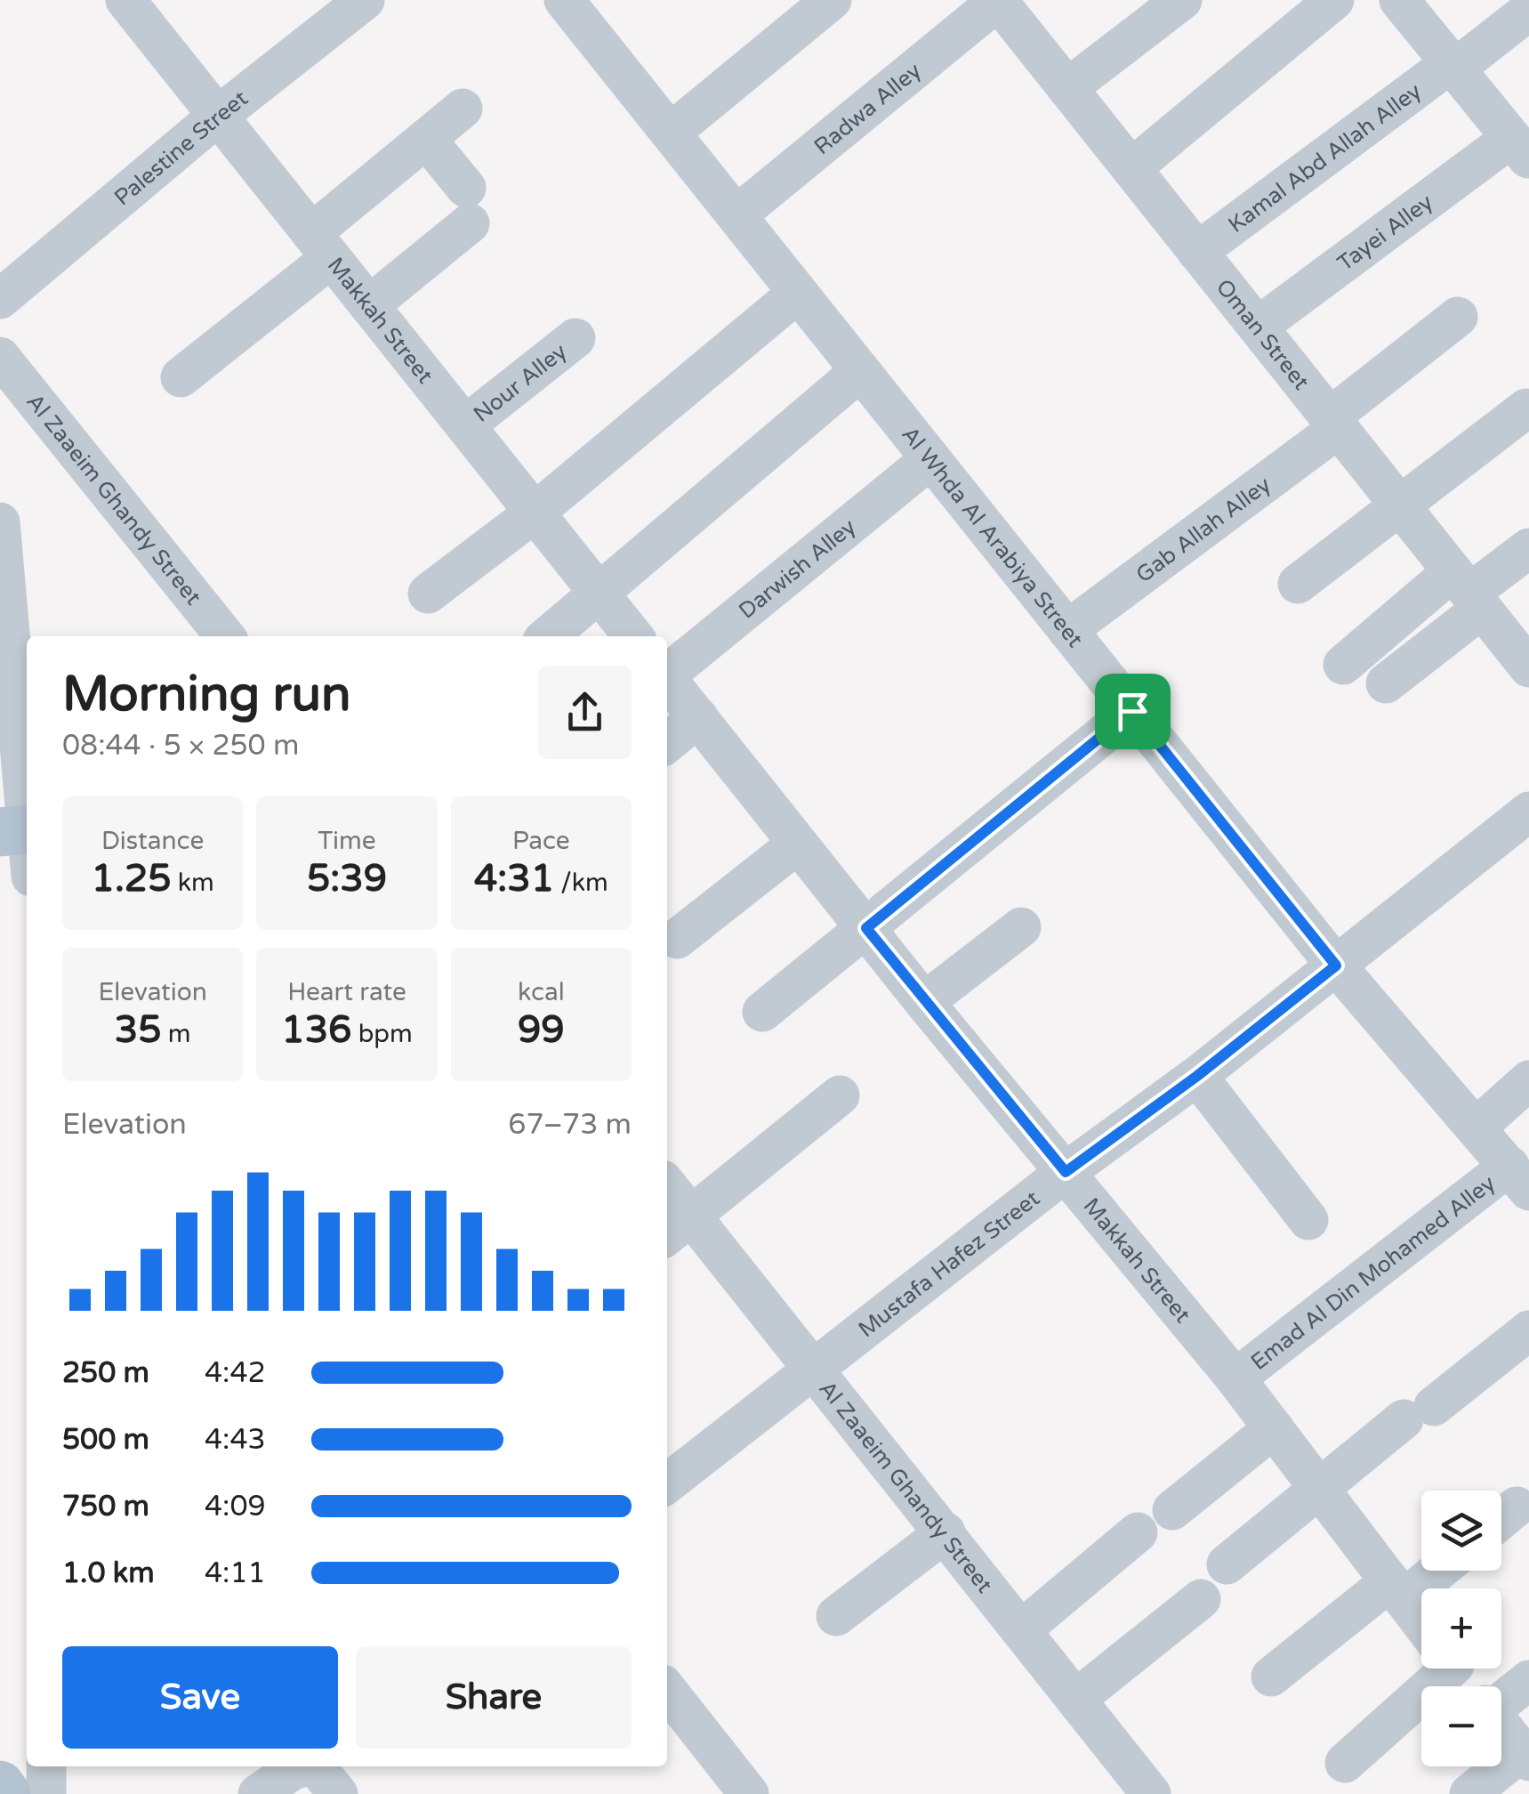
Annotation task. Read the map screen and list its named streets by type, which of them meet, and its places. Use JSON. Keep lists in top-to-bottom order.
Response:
{
  "streets": {
    "street": [
      "Radwa Alley",
      "Palestine Street",
      "Kamal Abd Allah Alley",
      "Tayei Alley",
      "Makkah Street",
      "Oman Street",
      "Nour Alley",
      "Al Zaaeim Ghandy Street",
      "Gab Allah Alley",
      "Al Whda Al Arabiya Street",
      "Darwish Alley",
      "Mustafa Hafez Street",
      "Emad Al Din Mohamed Alley"
    ]
  },
  "crossings": [
    ["Radwa Alley", "Oman Street"],
    ["Radwa Alley", "Al Whda Al Arabiya Street"],
    ["Palestine Street", "Makkah Street"],
    ["Kamal Abd Allah Alley", "Oman Street"],
    ["Tayei Alley", "Oman Street"],
    ["Makkah Street", "Nour Alley"],
    ["Makkah Street", "Mustafa Hafez Street"],
    ["Makkah Street", "Emad Al Din Mohamed Alley"],
    ["Oman Street", "Gab Allah Alley"],
    ["Al Zaaeim Ghandy Street", "Mustafa Hafez Street"],
    ["Gab Allah Alley", "Al Whda Al Arabiya Street"],
    ["Al Whda Al Arabiya Street", "Darwish Alley"],
    ["Al Whda Al Arabiya Street", "Mustafa Hafez Street"],
    ["Al Whda Al Arabiya Street", "Emad Al Din Mohamed Alley"]
  ],
  "page": {
    "heading": ["Morning run", "08:44 · 5 × 250 m"],
    "stats": [
      ["Distance", "1.25 km"],
      ["Time", "5:39"],
      ["Pace", "4:31 /km"],
      ["Elevation", "35 m"],
      ["Heart rate", "136 bpm"],
      ["kcal", "99"]
    ],
    "chart": ["Elevation", "67–73 m"],
    "list": [
      {
        "name": "250 m",
        "note": "4:42"
      },
      {
        "name": "500 m",
        "note": "4:43"
      },
      {
        "name": "750 m",
        "note": "4:09"
      },
      {
        "name": "1.0 km",
        "note": "4:11"
      }
    ],
    "map_buttons": ["+", "−"],
    "buttons": ["Save", "Share"]
  }
}
